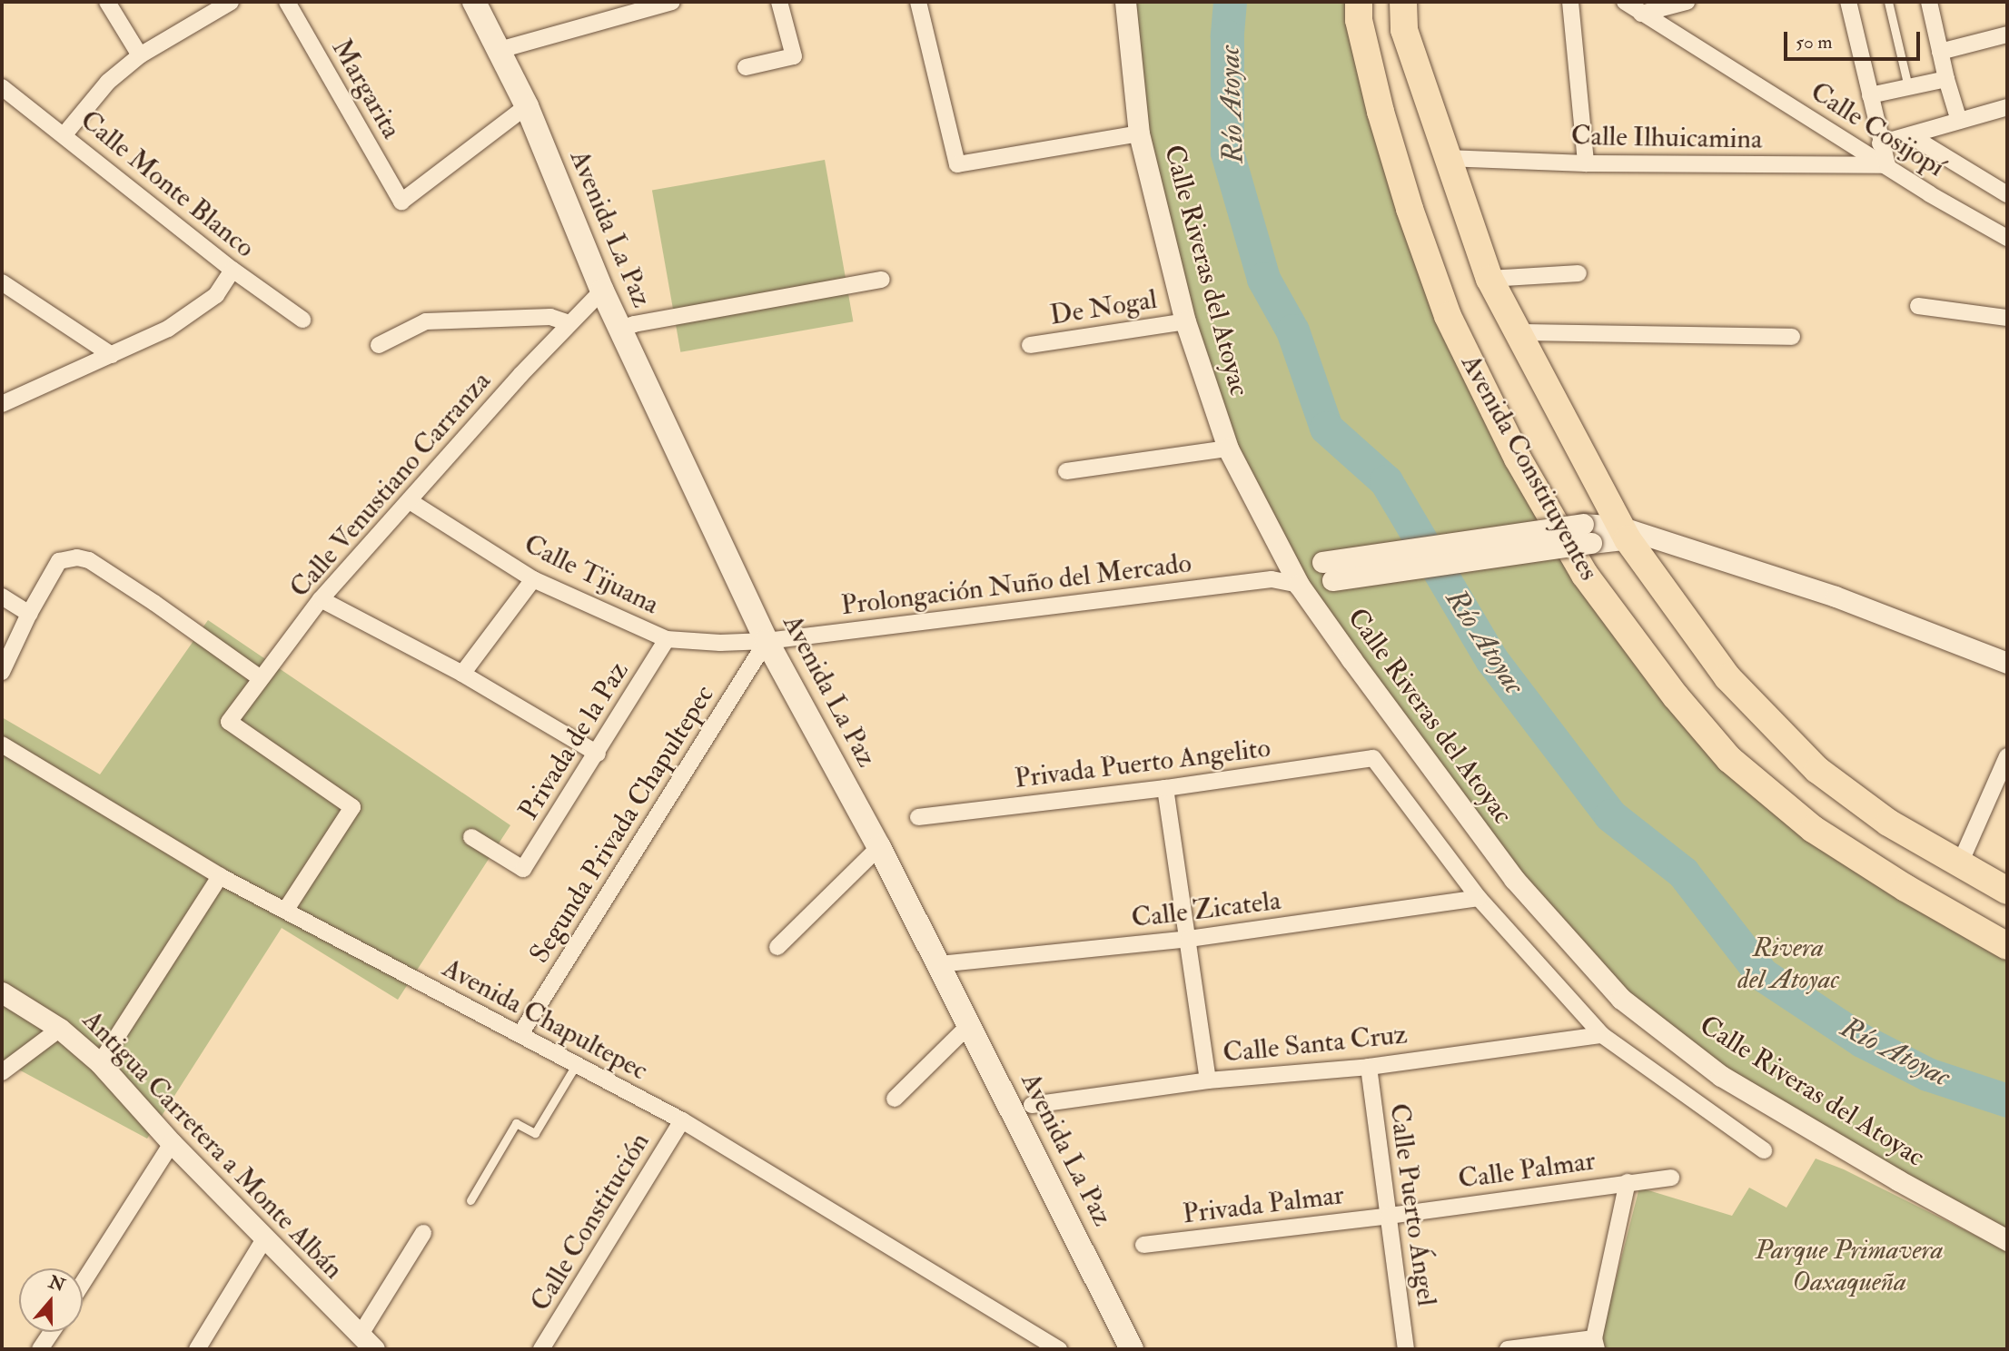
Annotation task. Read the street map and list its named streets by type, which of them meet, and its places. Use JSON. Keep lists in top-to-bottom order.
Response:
{
  "streets": {
    "main road": ["Avenida La Paz", "Avenida Constituyentes"],
    "street": [
      "Margarita",
      "Calle Cosijopí",
      "Calle Ilhuicamina",
      "Calle Monte Blanco",
      "Calle Riveras del Atoyac",
      "De Nogal",
      "Calle Venustiano Carranza",
      "Calle Tijuana",
      "Prolongación Nuño del Mercado",
      "Privada de la Paz",
      "Privada Puerto Angelito",
      "Segunda Privada Chapultepec",
      "Calle Zicatela",
      "Avenida Chapultepec",
      "Calle Santa Cruz",
      "Antigua Carretera a Monte Albán",
      "Calle Palmar",
      "Privada Palmar",
      "Calle Puerto Ángel",
      "Calle Constitución"
    ]
  },
  "crossings": [
    ["Margarita", "Avenida La Paz"],
    ["Calle Cosijopí", "Calle Ilhuicamina"],
    ["Calle Ilhuicamina", "Avenida Constituyentes"],
    ["Avenida La Paz", "Calle Venustiano Carranza"],
    ["Avenida La Paz", "Calle Tijuana"],
    ["Avenida La Paz", "Prolongación Nuño del Mercado"],
    ["Avenida La Paz", "Segunda Privada Chapultepec"],
    ["Avenida La Paz", "Calle Zicatela"],
    ["Calle Riveras del Atoyac", "De Nogal"],
    ["Calle Riveras del Atoyac", "Prolongación Nuño del Mercado"],
    ["Calle Venustiano Carranza", "Calle Tijuana"],
    ["Calle Venustiano Carranza", "Avenida Chapultepec"],
    ["Calle Tijuana", "Prolongación Nuño del Mercado"],
    ["Calle Tijuana", "Privada de la Paz"],
    ["Calle Tijuana", "Segunda Privada Chapultepec"],
    ["Prolongación Nuño del Mercado", "Segunda Privada Chapultepec"],
    ["Privada Puerto Angelito", "Calle Zicatela"],
    ["Segunda Privada Chapultepec", "Avenida Chapultepec"],
    ["Avenida Chapultepec", "Calle Constitución"],
    ["Calle Santa Cruz", "Calle Puerto Ángel"],
    ["Calle Palmar", "Privada Palmar"],
    ["Calle Palmar", "Calle Puerto Ángel"],
    ["Privada Palmar", "Calle Puerto Ángel"]
  ],
  "water": ["Río Atoyac"],
  "parks": ["Rivera del Atoyac", "Parque Primavera Oaxaqueña"],
  "scale_bar": "50 m",
  "north": "top"
}
